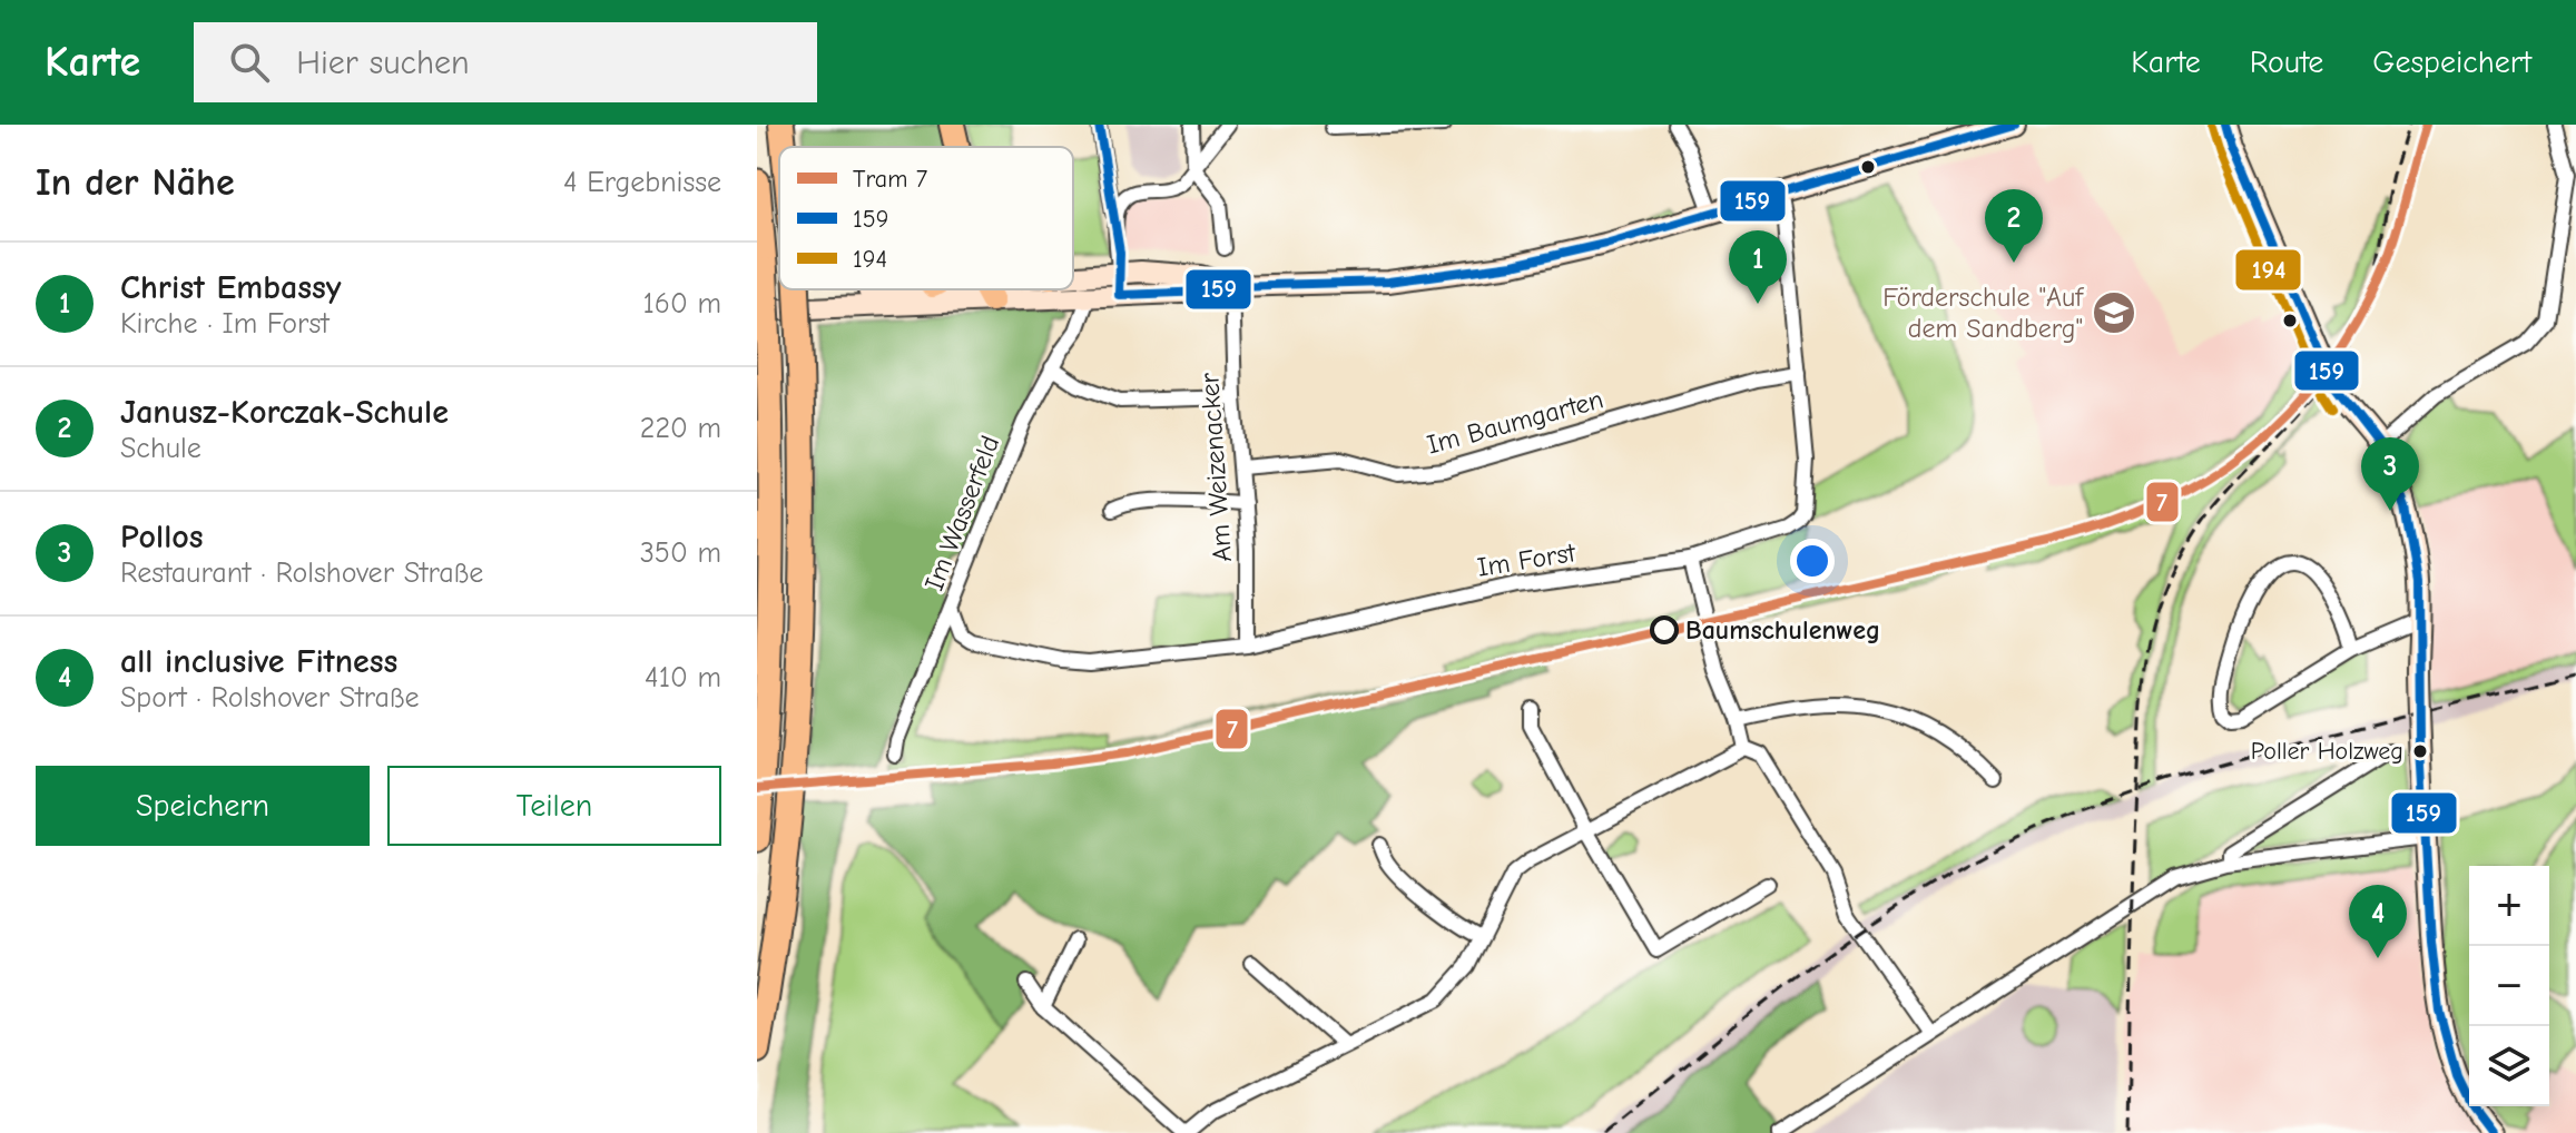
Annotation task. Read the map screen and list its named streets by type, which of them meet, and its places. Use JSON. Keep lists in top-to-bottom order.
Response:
{
  "streets": {
    "street": [
      "Im Baumgarten",
      "Am Weizenacker",
      "Im Wasserfeld",
      "Im Forst"
    ]
  },
  "crossings": [
    ["Im Baumgarten", "Am Weizenacker"],
    ["Im Baumgarten", "Im Forst"],
    ["Am Weizenacker", "Im Forst"],
    ["Im Wasserfeld", "Im Forst"]
  ],
  "places": {
    "school or university": ["Förderschule \"Auf dem Sandberg\""],
    "other": ["Baumschulenweg", "Poller Holzweg"]
  },
  "lines": ["tram line 7", "transit line 159", "transit line 194"],
  "legend": ["Tram 7", "159", "194"],
  "page": {
    "header": "Karte",
    "search": "Hier suchen",
    "nav": ["Karte", "Route", "Gespeichert"],
    "heading": ["In der Nähe", "4 Ergebnisse"],
    "pins": [
      "2",
      "1",
      "3",
      "4"
    ],
    "list": [
      {
        "mark": "1",
        "name": "Christ Embassy",
        "note": "Kirche · Im Forst",
        "value": "160 m"
      },
      {
        "mark": "2",
        "name": "Janusz-Korczak-Schule",
        "note": "Schule",
        "value": "220 m"
      },
      {
        "mark": "3",
        "name": "Pollos",
        "note": "Restaurant · Rolshover Straße",
        "value": "350 m"
      },
      {
        "mark": "4",
        "name": "all inclusive Fitness",
        "note": "Sport · Rolshover Straße",
        "value": "410 m"
      }
    ],
    "buttons": ["Speichern", "Teilen"],
    "map_buttons": ["+", "−"]
  }
}
